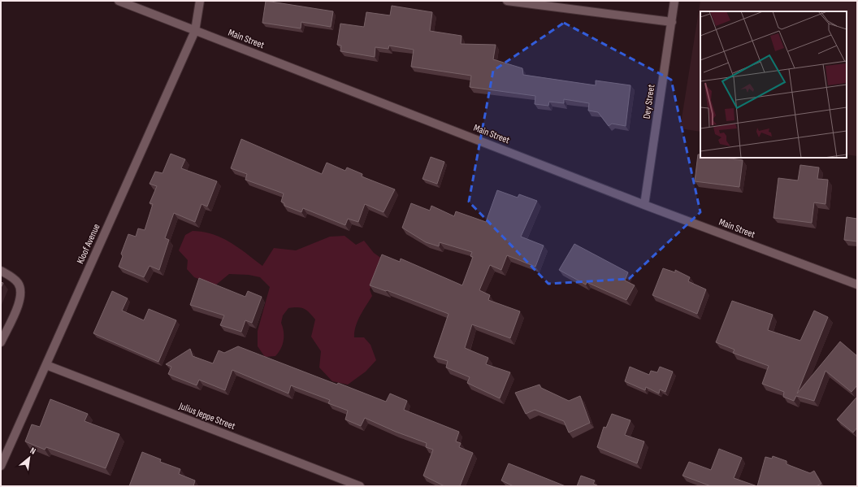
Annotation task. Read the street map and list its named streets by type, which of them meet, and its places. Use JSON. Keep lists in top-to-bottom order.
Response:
{
  "streets": {
    "street": [
      "Main Street",
      "Dey Street",
      "Kloof Avenue",
      "Julius Jeppe Street"
    ]
  },
  "crossings": [
    ["Main Street", "Dey Street"],
    ["Main Street", "Kloof Avenue"],
    ["Kloof Avenue", "Julius Jeppe Street"]
  ],
  "north": "top right"
}
